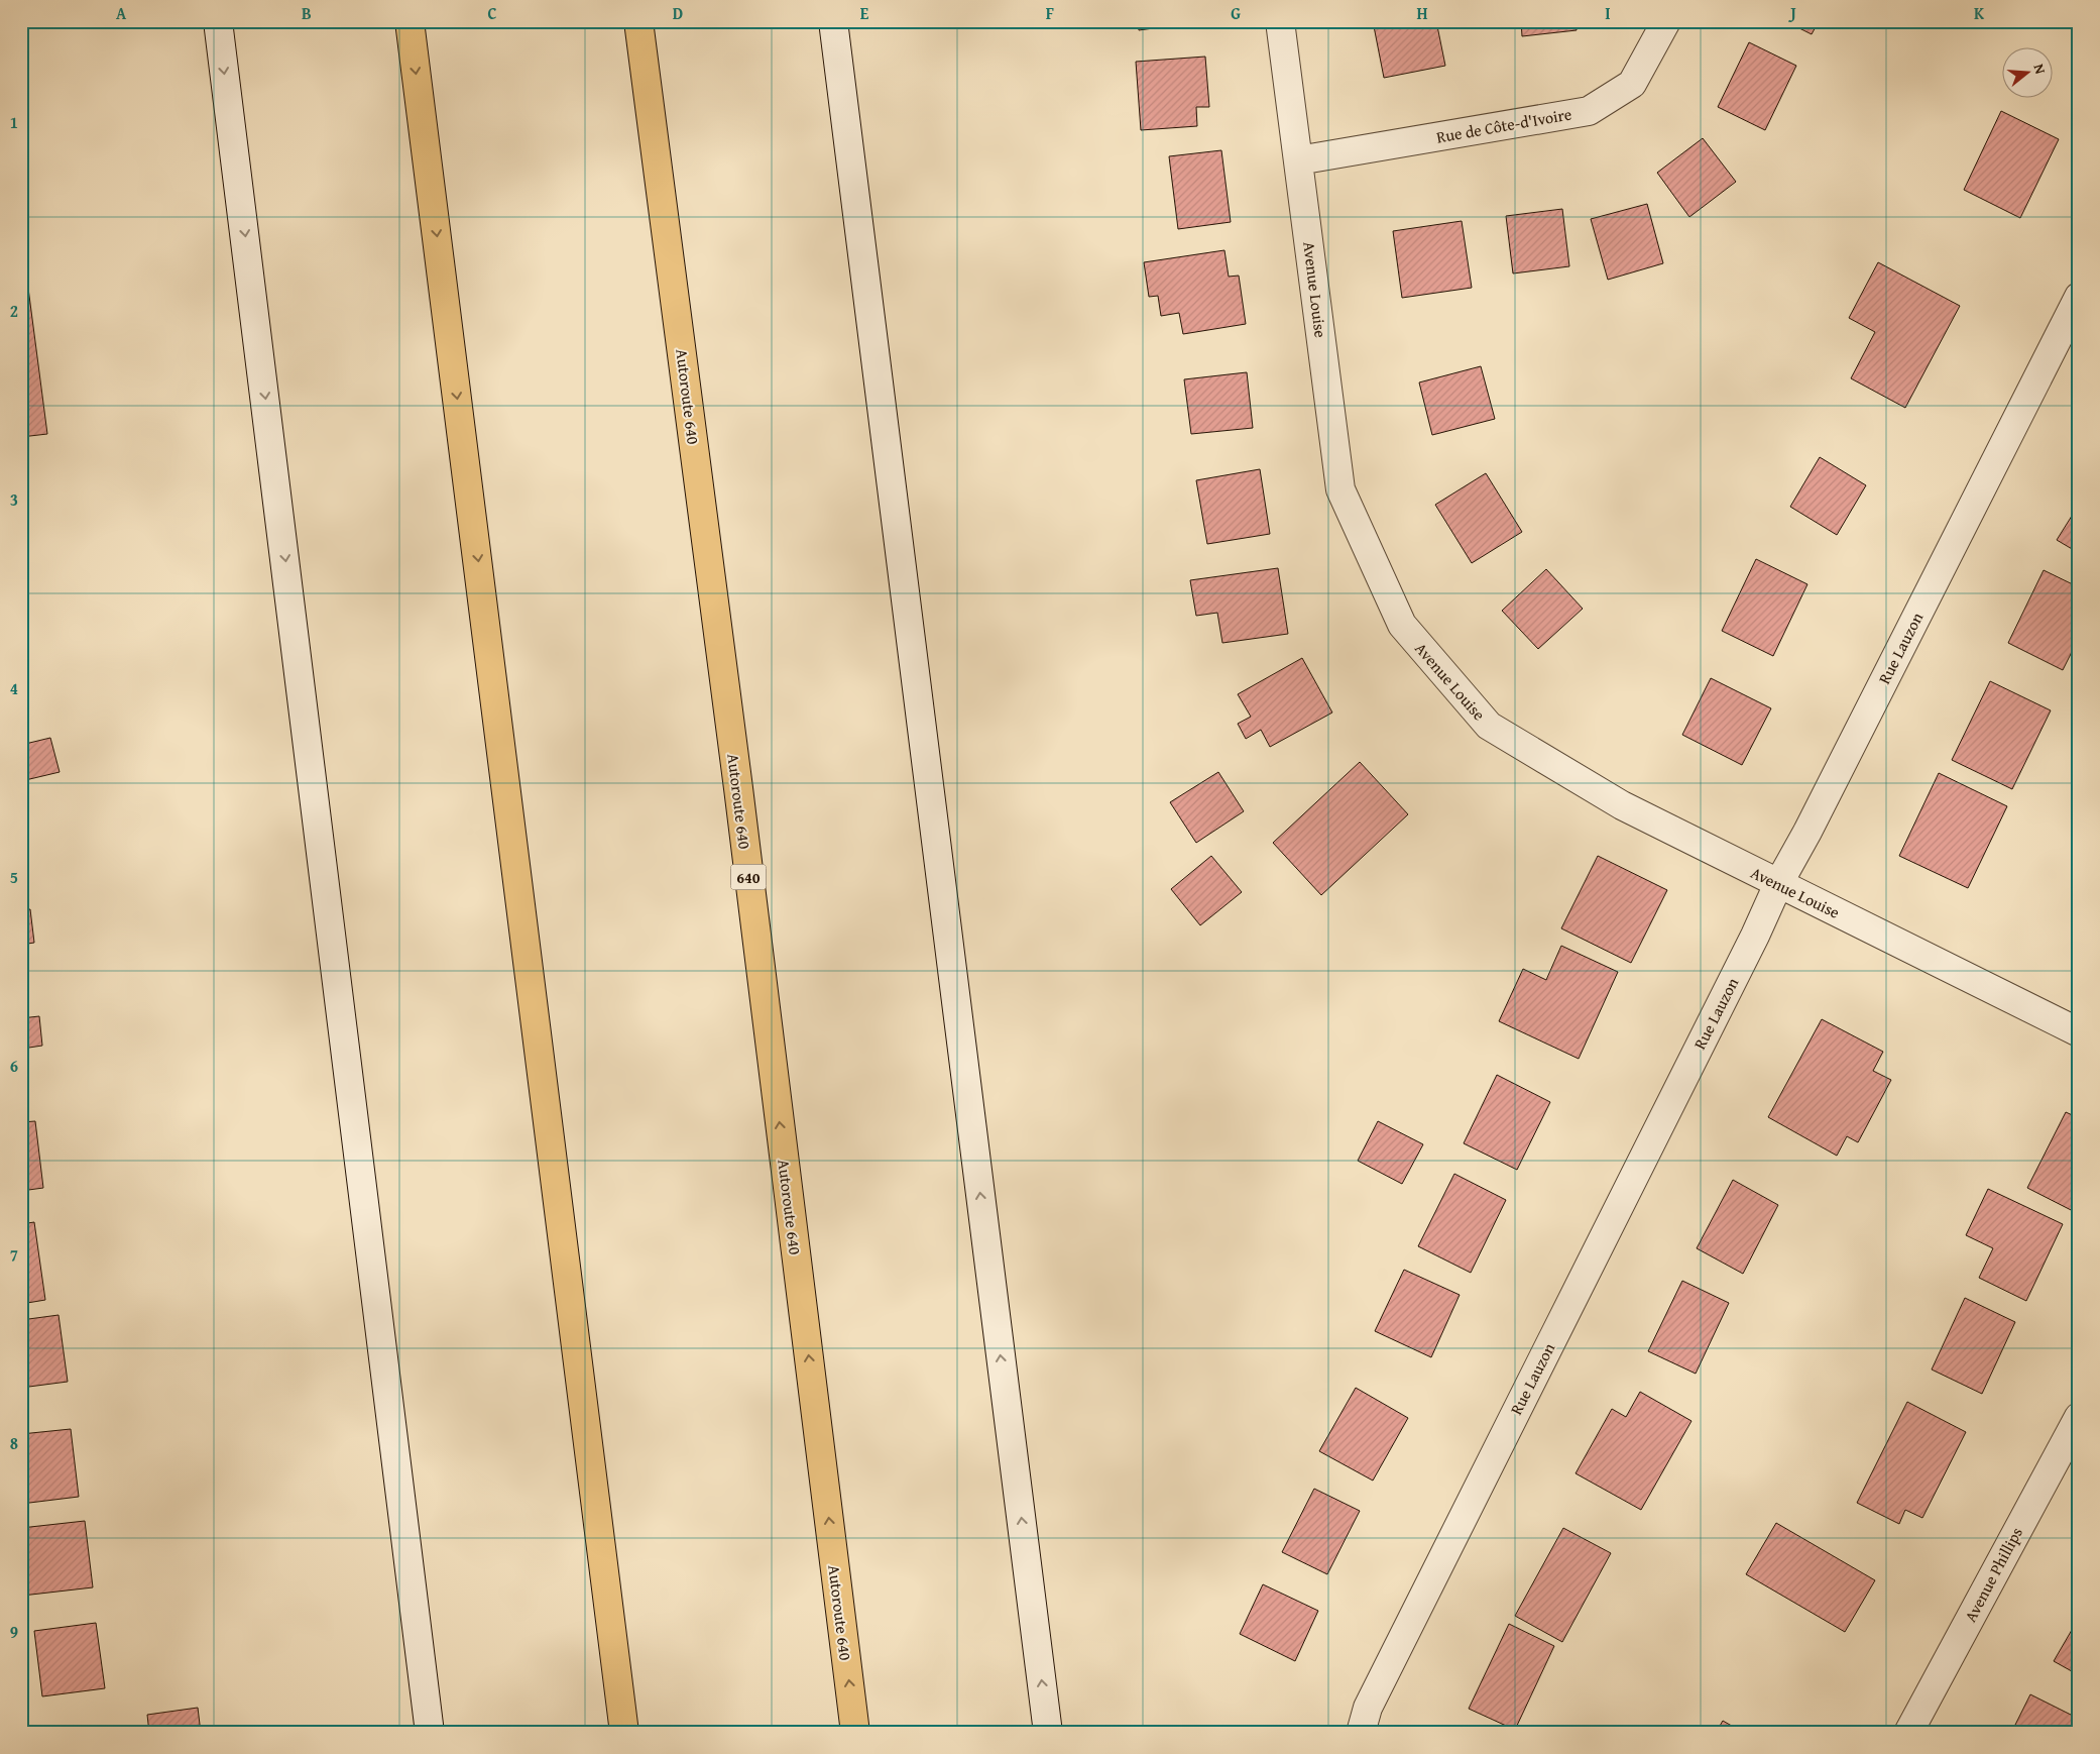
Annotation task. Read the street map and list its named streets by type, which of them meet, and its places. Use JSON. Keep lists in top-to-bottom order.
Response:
{
  "streets": {
    "highway": ["Autoroute 640", "640"],
    "street": [
      "Rue de Côte-d'Ivoire",
      "Avenue Louise",
      "Rue Lauzon",
      "Avenue Phillips"
    ]
  },
  "crossings": [
    ["Rue de Côte-d'Ivoire", "Avenue Louise"],
    ["Avenue Louise", "Rue Lauzon"]
  ],
  "north": "right",
  "grid": {
    "columns": [
      "A",
      "B",
      "C",
      "D",
      "E",
      "F",
      "G",
      "H",
      "I",
      "J",
      "K"
    ],
    "rows": [
      "1",
      "2",
      "3",
      "4",
      "5",
      "6",
      "7",
      "8",
      "9"
    ]
  }
}
